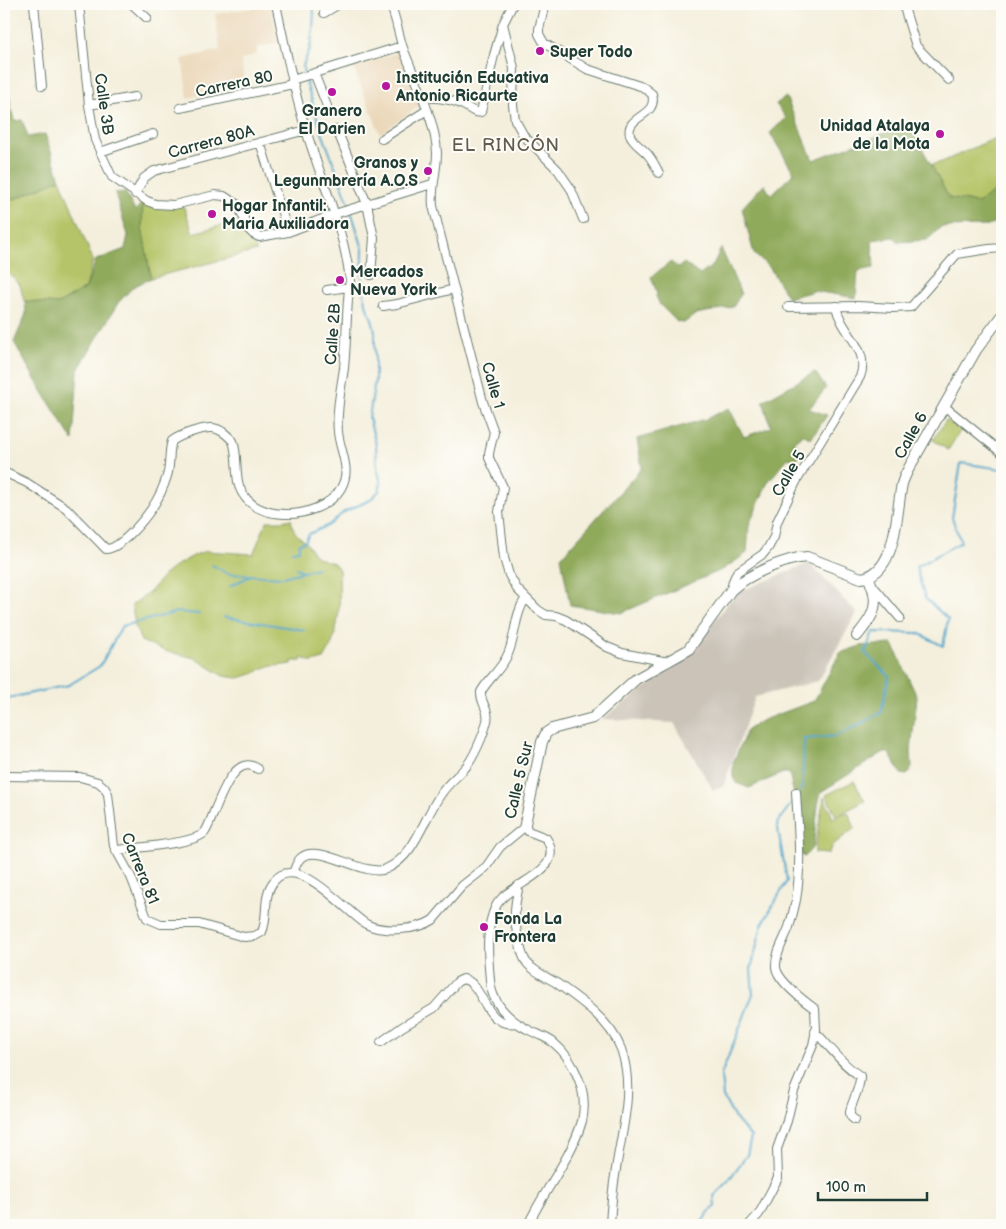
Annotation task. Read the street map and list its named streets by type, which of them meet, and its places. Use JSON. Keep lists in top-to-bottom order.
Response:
{
  "streets": {
    "street": [
      "Carrera 80",
      "Calle 3B",
      "Carrera 80A",
      "Calle 2B",
      "Calle 1",
      "Calle 6",
      "Calle 5",
      "Calle 5 Sur",
      "Carrera 81"
    ]
  },
  "crossings": [
    ["Carrera 80", "Calle 2B"],
    ["Carrera 80", "Calle 1"],
    ["Calle 3B", "Carrera 80A"],
    ["Carrera 80A", "Calle 2B"],
    ["Calle 1", "Calle 5 Sur"],
    ["Calle 5", "Calle 5 Sur"],
    ["Calle 5 Sur", "Carrera 81"]
  ],
  "districts": ["EL RINCÓN"],
  "places": [
    "Super Todo",
    "Institución Educativa Antonio Ricaurte",
    "Granero El Darien",
    "Unidad Atalaya de la Mota",
    "Granos y Legunmbrería A.O.S",
    "Hogar Infantil: Maria Auxiliadora",
    "Mercados Nueva Yorik",
    "Fonda La Frontera"
  ],
  "scale_bar": "100 m"
}
